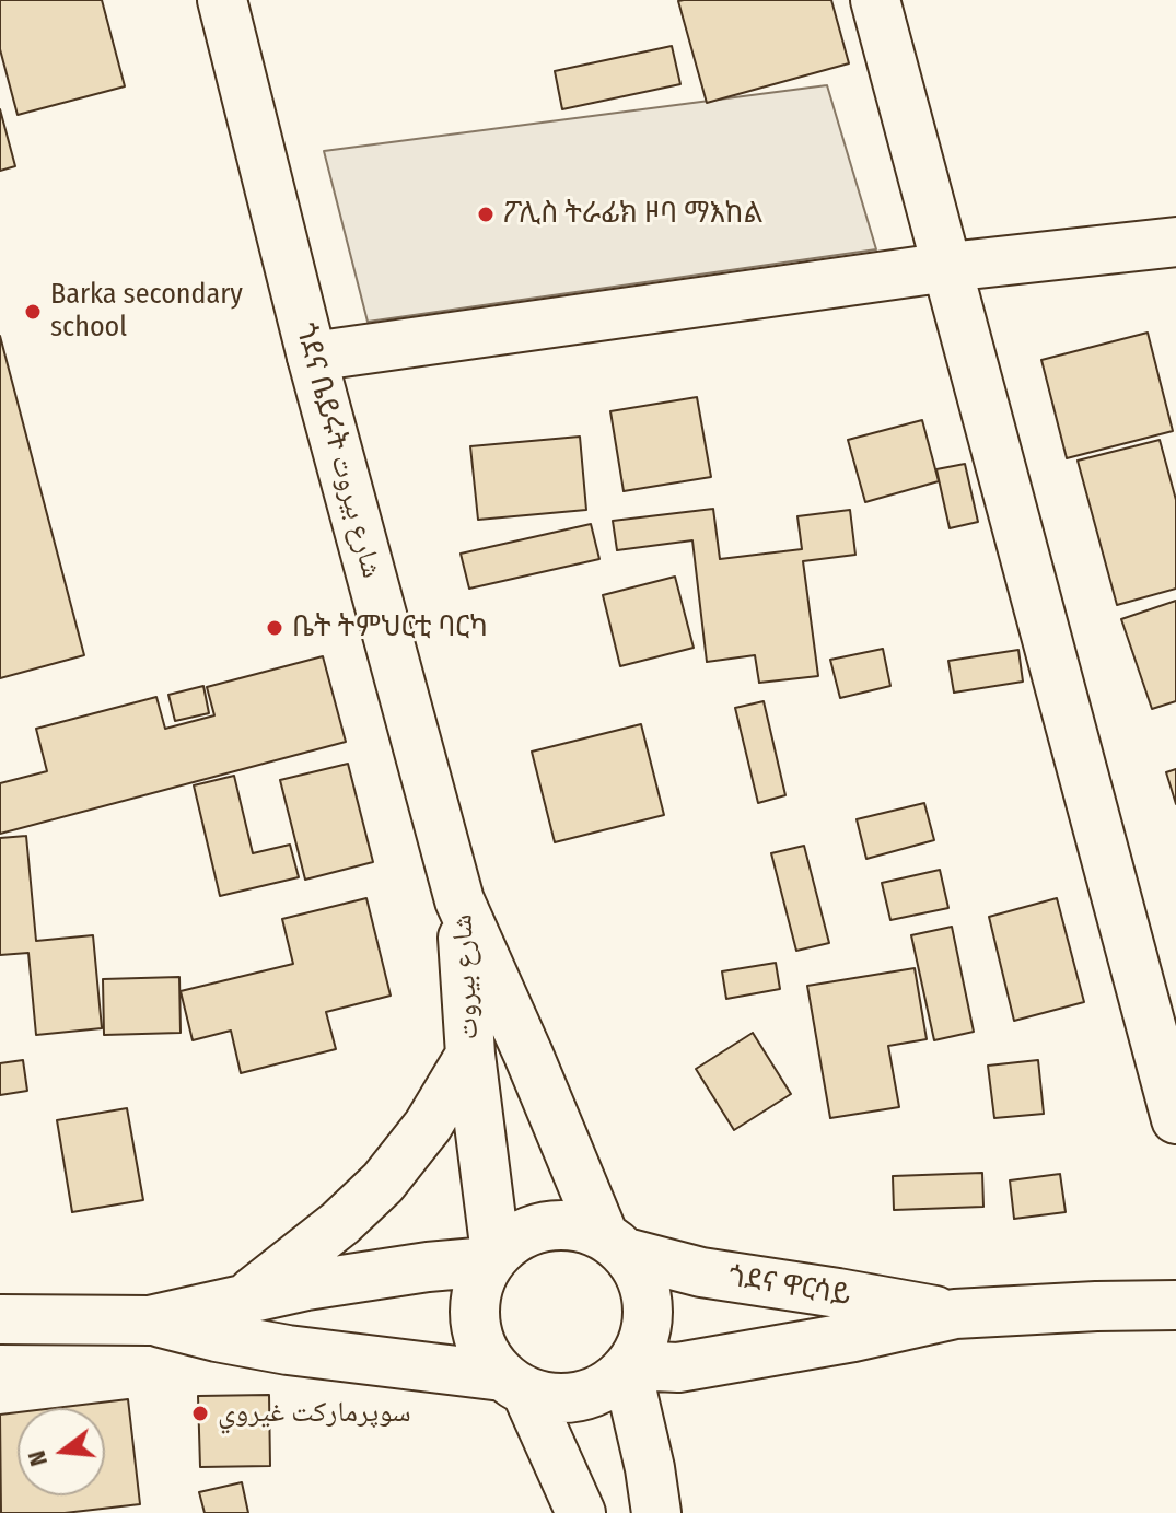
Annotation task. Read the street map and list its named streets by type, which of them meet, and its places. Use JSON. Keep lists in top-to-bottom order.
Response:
{
  "streets": {
    "main road": ["ጎደና ቤይሩት شارع بيروت", "شارع بيروت", "ጎደና ዋርሳይ"]
  },
  "crossings": [
    ["ጎደና ቤይሩት شارع بيروت", "شارع بيروت"],
    ["شارع بيروت", "ጎደና ዋርሳይ"]
  ],
  "places": [
    "ፖሊስ ትራፊክ ዞባ ማእከል",
    "Barka secondary school",
    "ቤት ትምህርቲ ባርካ",
    "سوپرمارکت غيروي"
  ],
  "north": "left"
}
